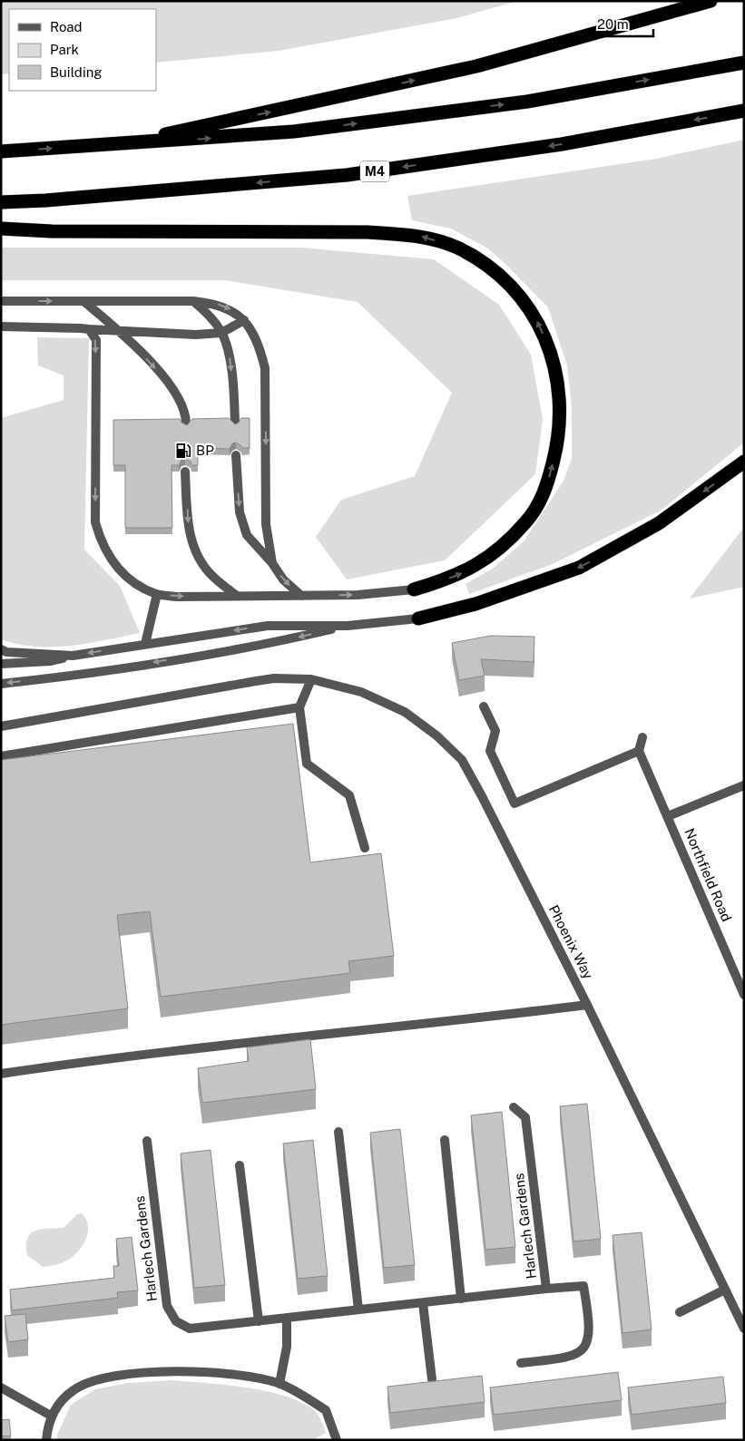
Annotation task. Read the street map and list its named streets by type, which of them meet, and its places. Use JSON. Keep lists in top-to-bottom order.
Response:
{
  "streets": {
    "highway": ["M4"],
    "street": ["Northfield Road", "Phoenix Way", "Harlech Gardens"]
  },
  "places": {
    "fuel station": ["BP"]
  },
  "legend": ["Road", "Park", "Building"],
  "scale_bar": "20 m"
}
